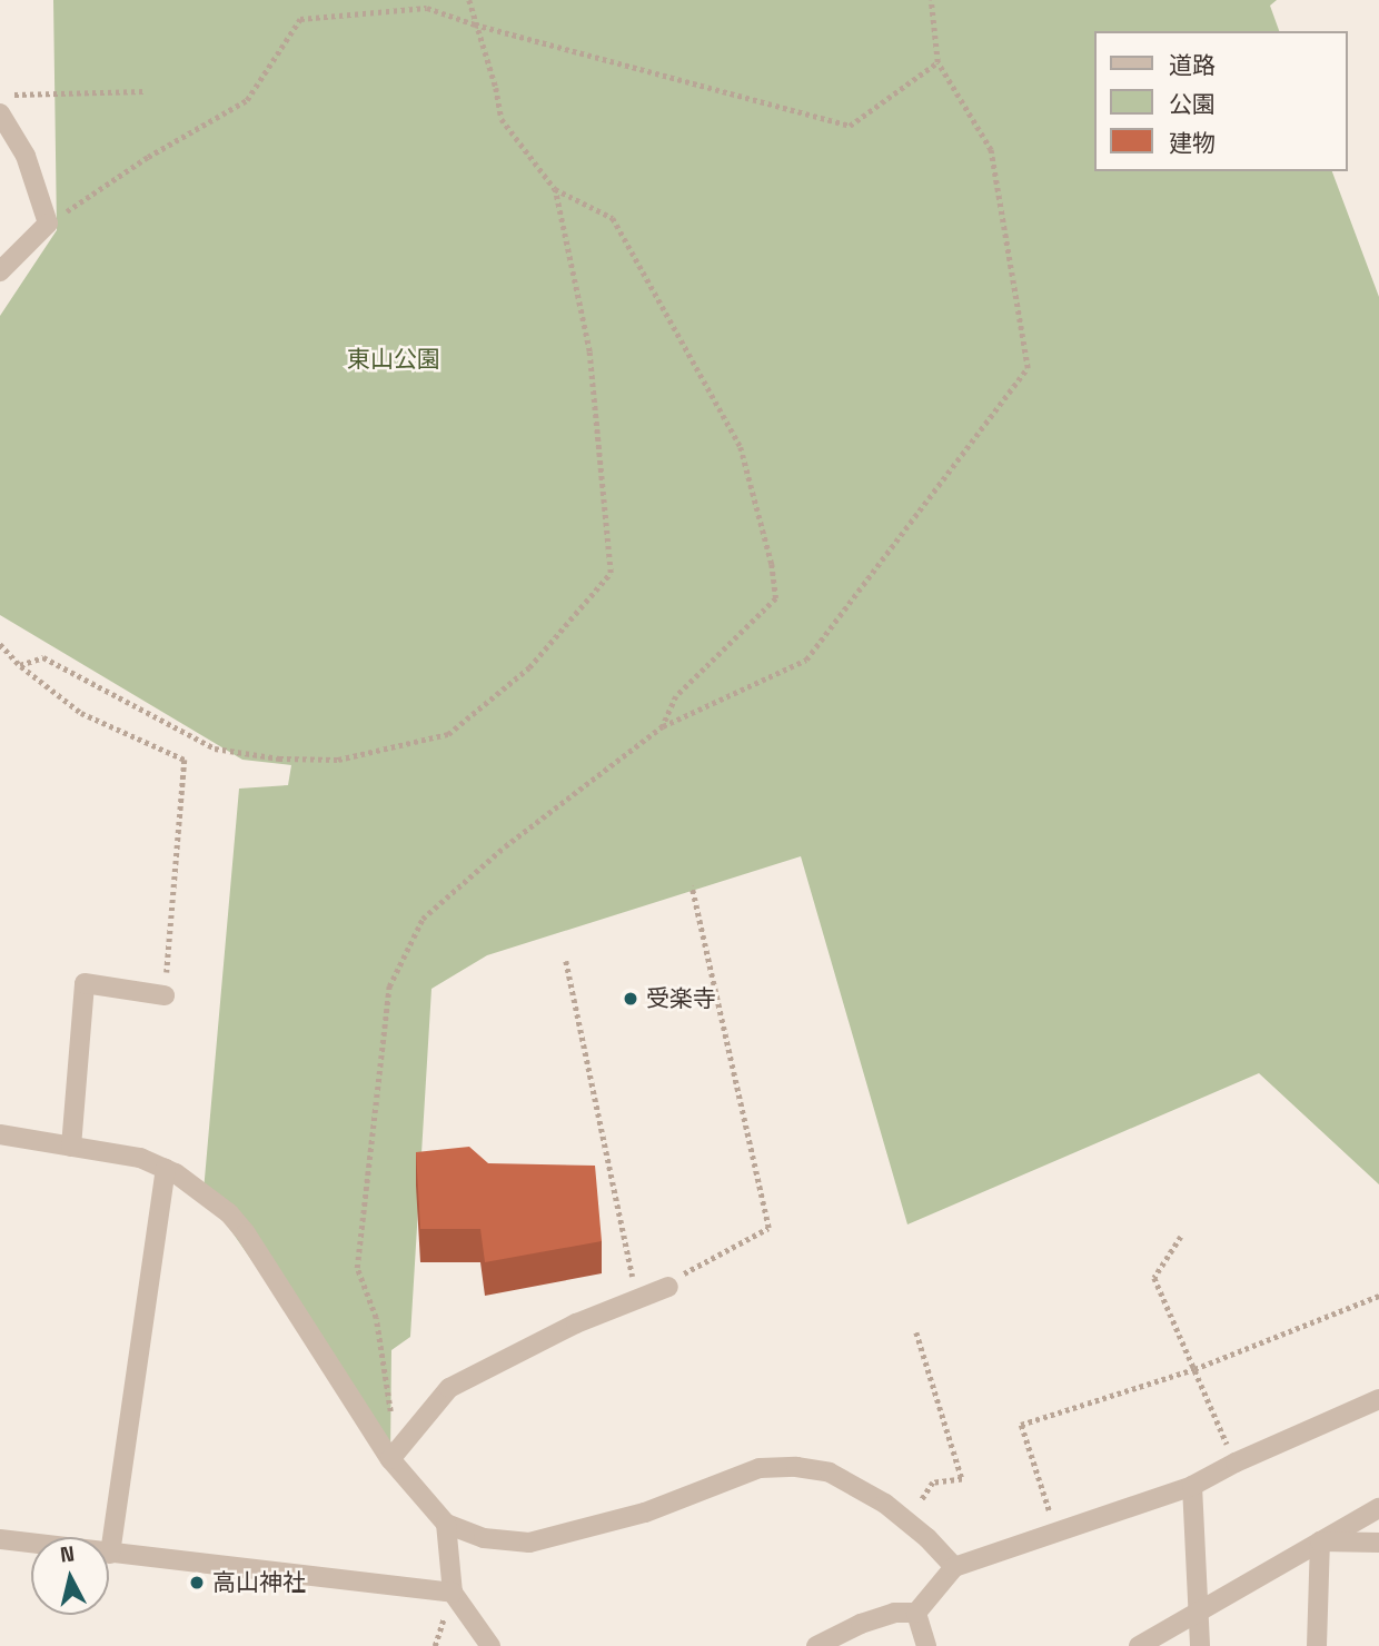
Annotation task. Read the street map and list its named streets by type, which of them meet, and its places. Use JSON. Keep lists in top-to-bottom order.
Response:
{
  "parks": ["東山公園"],
  "places": ["受楽寺", "高山神社"],
  "legend": ["道路", "公園", "建物"],
  "north": "top"
}
